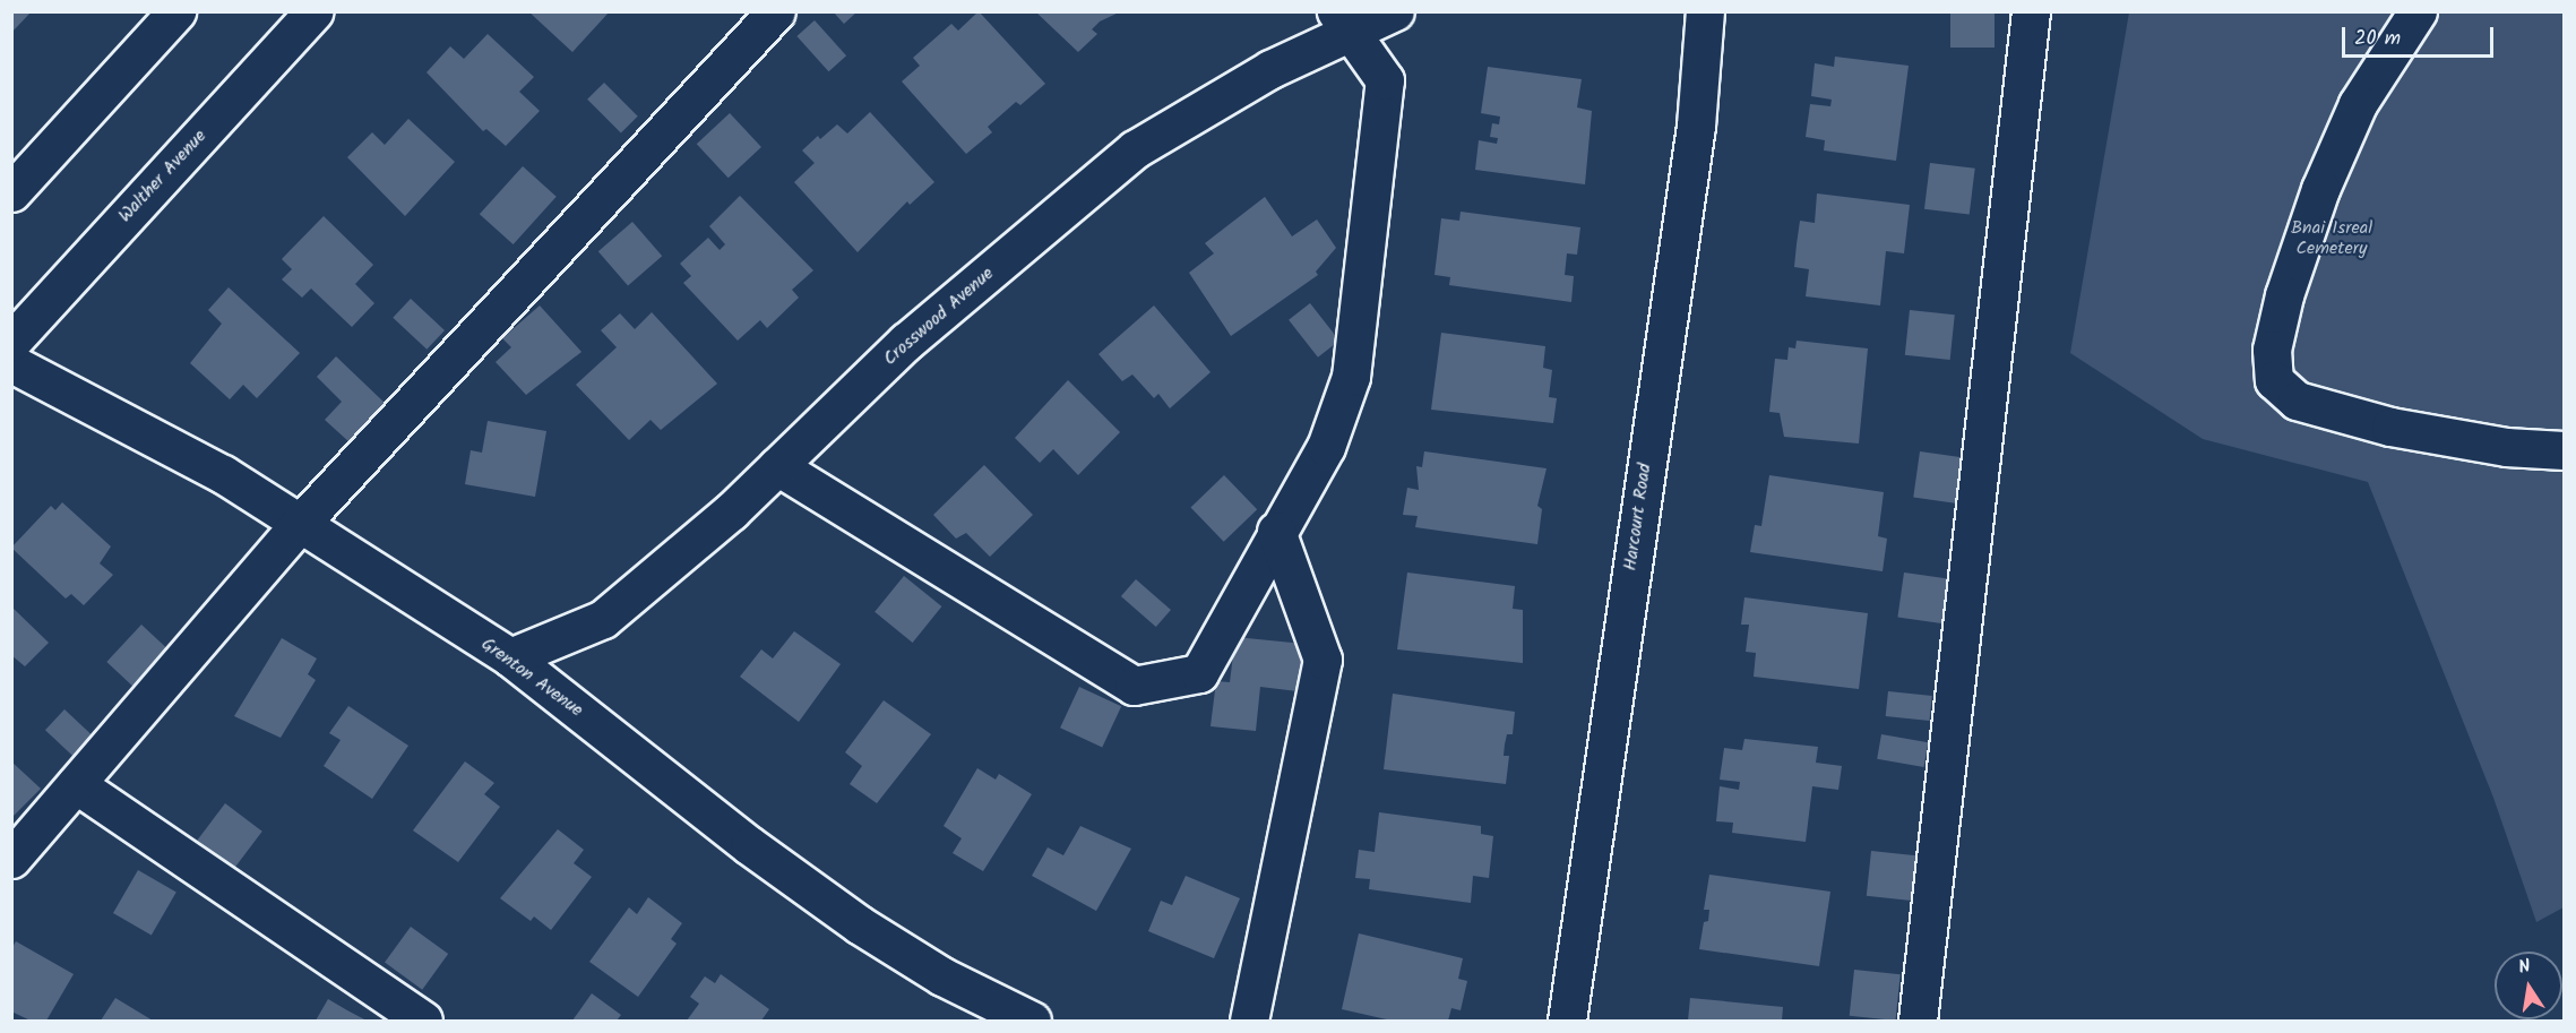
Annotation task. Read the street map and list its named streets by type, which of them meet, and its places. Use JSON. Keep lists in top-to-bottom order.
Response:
{
  "streets": {
    "street": [
      "Walther Avenue",
      "Crosswood Avenue",
      "Harcourt Road",
      "Grenton Avenue"
    ]
  },
  "crossings": [
    ["Crosswood Avenue", "Grenton Avenue"]
  ],
  "parks": ["Bnai Isreal Cemetery"],
  "scale_bar": "20 m",
  "north": "top"
}
